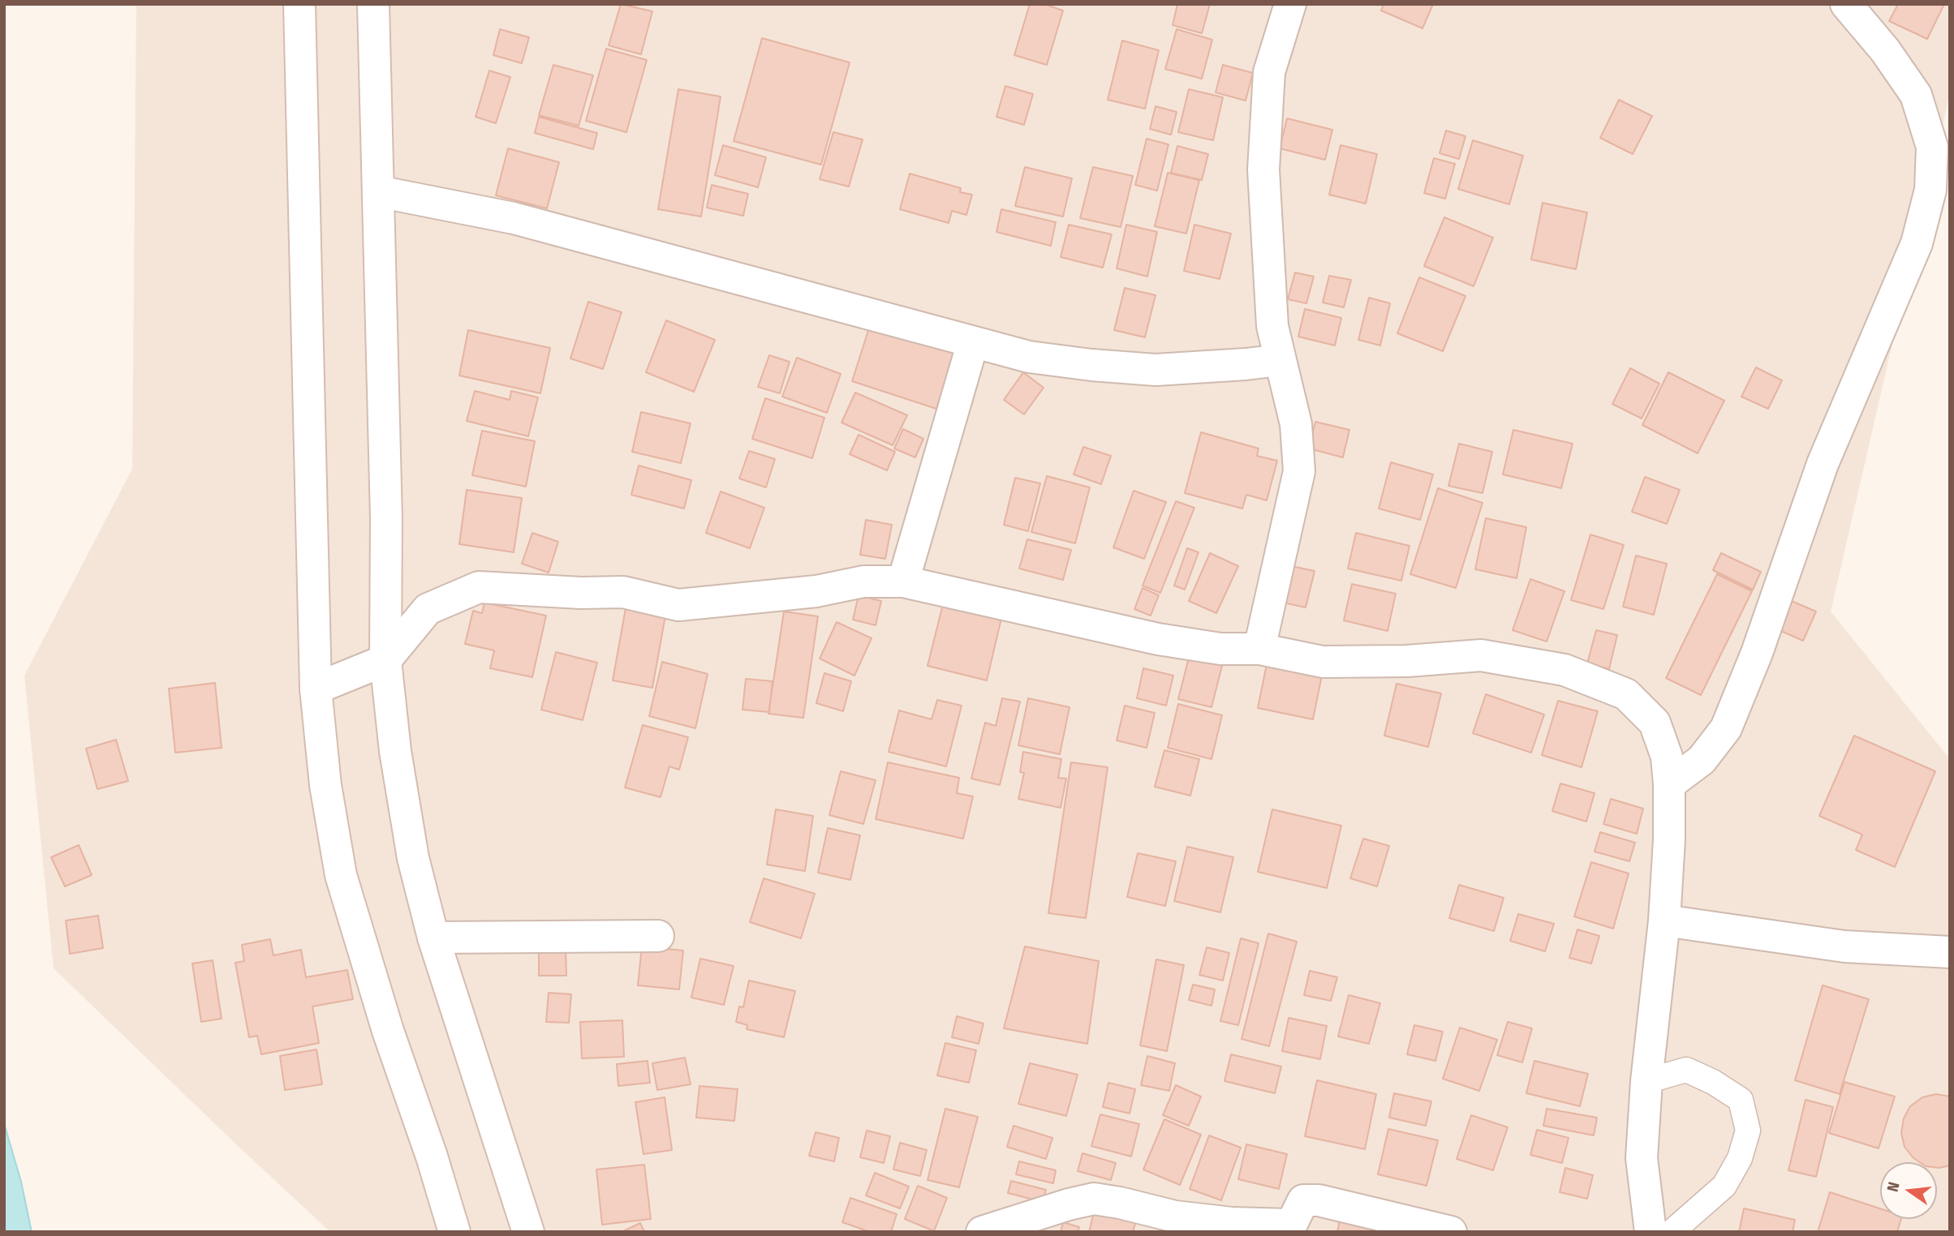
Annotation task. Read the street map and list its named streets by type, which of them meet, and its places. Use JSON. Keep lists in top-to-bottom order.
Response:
{
  "north": "left"
}
